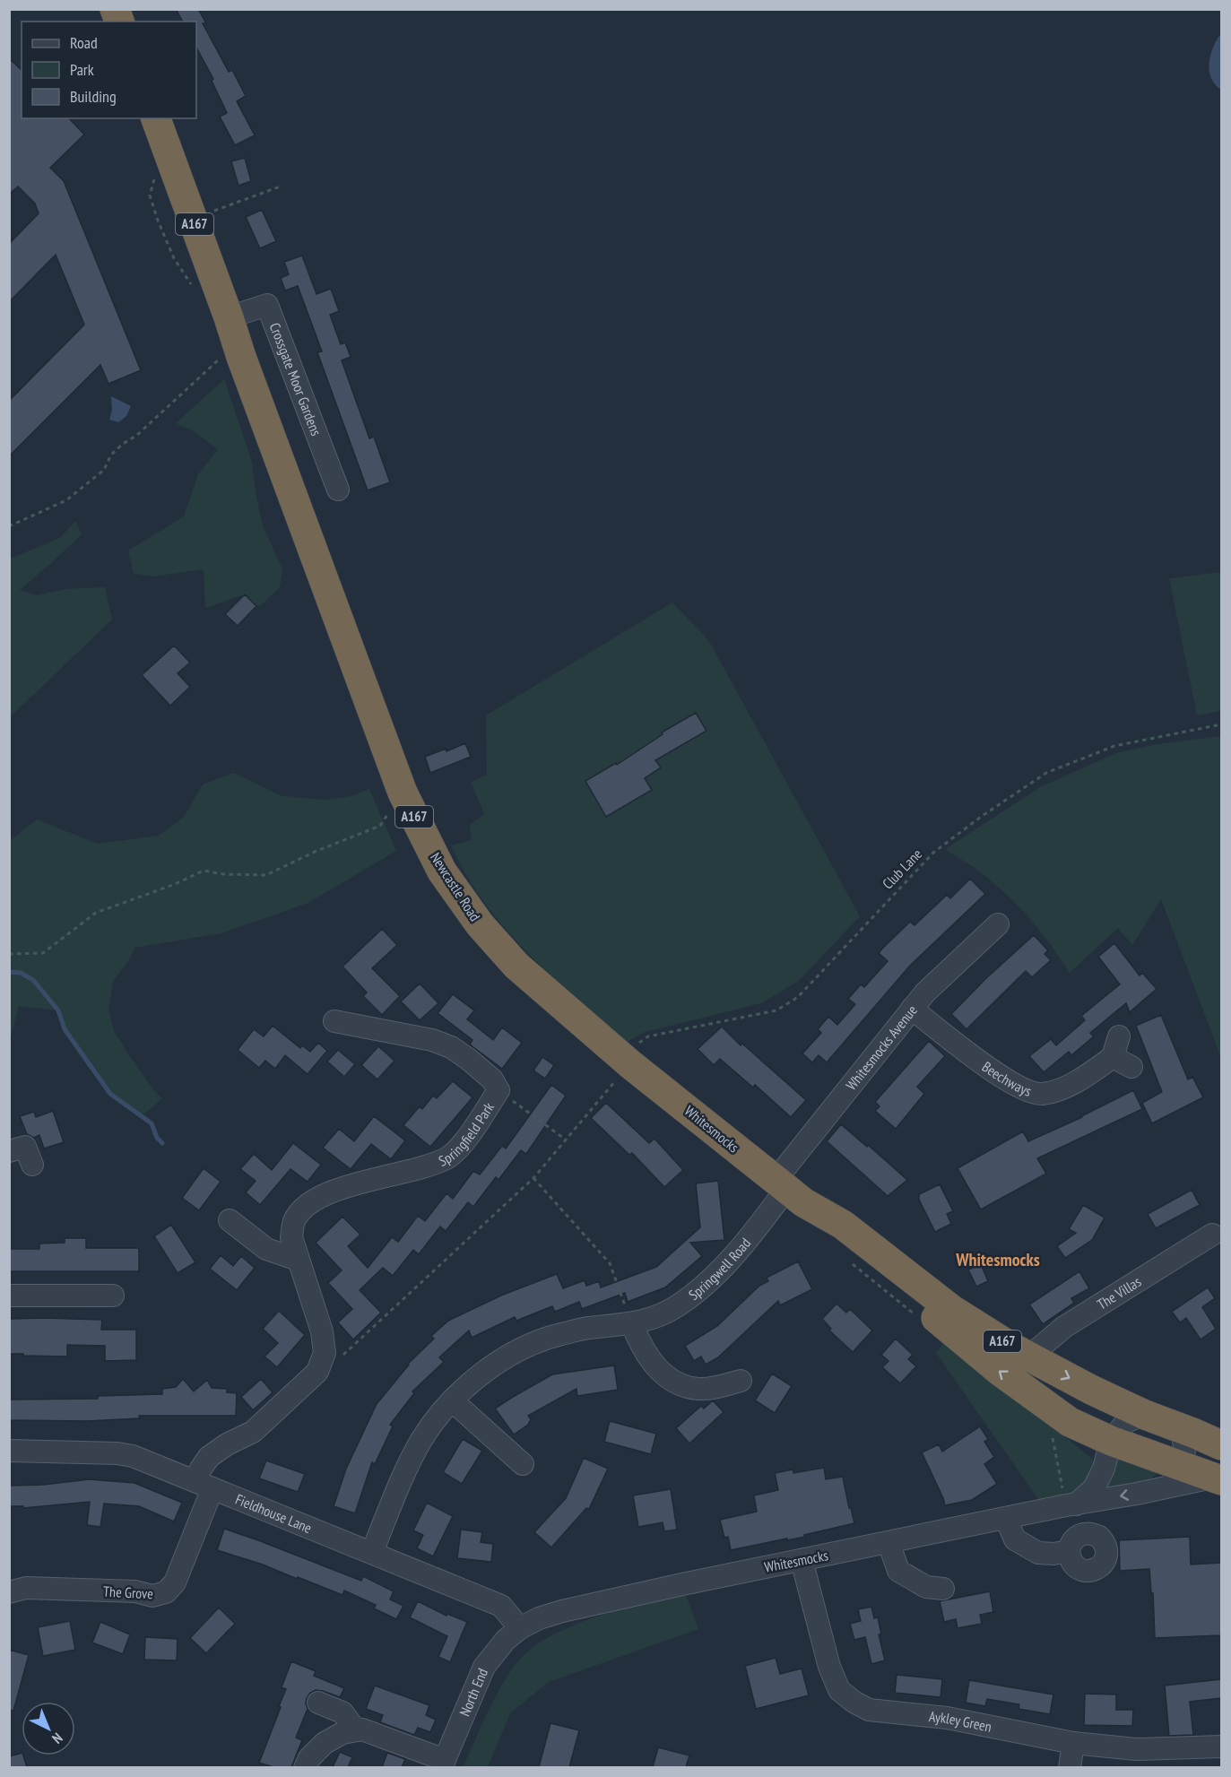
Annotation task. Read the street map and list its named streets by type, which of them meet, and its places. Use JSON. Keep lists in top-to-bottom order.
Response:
{
  "streets": {
    "highway": ["A167", "Newcastle Road", "Whitesmocks"],
    "street": [
      "Crossgate Moor Gardens",
      "Whitesmocks Avenue",
      "Beechways",
      "Springfield Park",
      "Springwell Road",
      "The Villas",
      "Fieldhouse Lane",
      "The Grove",
      "North End",
      "Aykley Green"
    ],
    "path": ["Club Lane"]
  },
  "crossings": [
    ["A167", "Crossgate Moor Gardens"],
    ["A167", "Newcastle Road"],
    ["Crossgate Moor Gardens", "Newcastle Road"],
    ["Club Lane", "Newcastle Road"],
    ["Club Lane", "Whitesmocks"],
    ["Club Lane", "Springfield Park"],
    ["Newcastle Road", "Whitesmocks"],
    ["Whitesmocks Avenue", "Beechways"],
    ["Whitesmocks Avenue", "Whitesmocks"],
    ["Whitesmocks Avenue", "Springwell Road"],
    ["Whitesmocks", "Springwell Road"],
    ["Whitesmocks", "The Villas"],
    ["Whitesmocks", "Fieldhouse Lane"],
    ["Whitesmocks", "North End"],
    ["Whitesmocks", "Aykley Green"],
    ["Springwell Road", "Fieldhouse Lane"],
    ["Fieldhouse Lane", "The Grove"],
    ["Fieldhouse Lane", "North End"]
  ],
  "districts": ["Whitesmocks"],
  "legend": ["Road", "Park", "Building"],
  "north": "bottom right"
}
